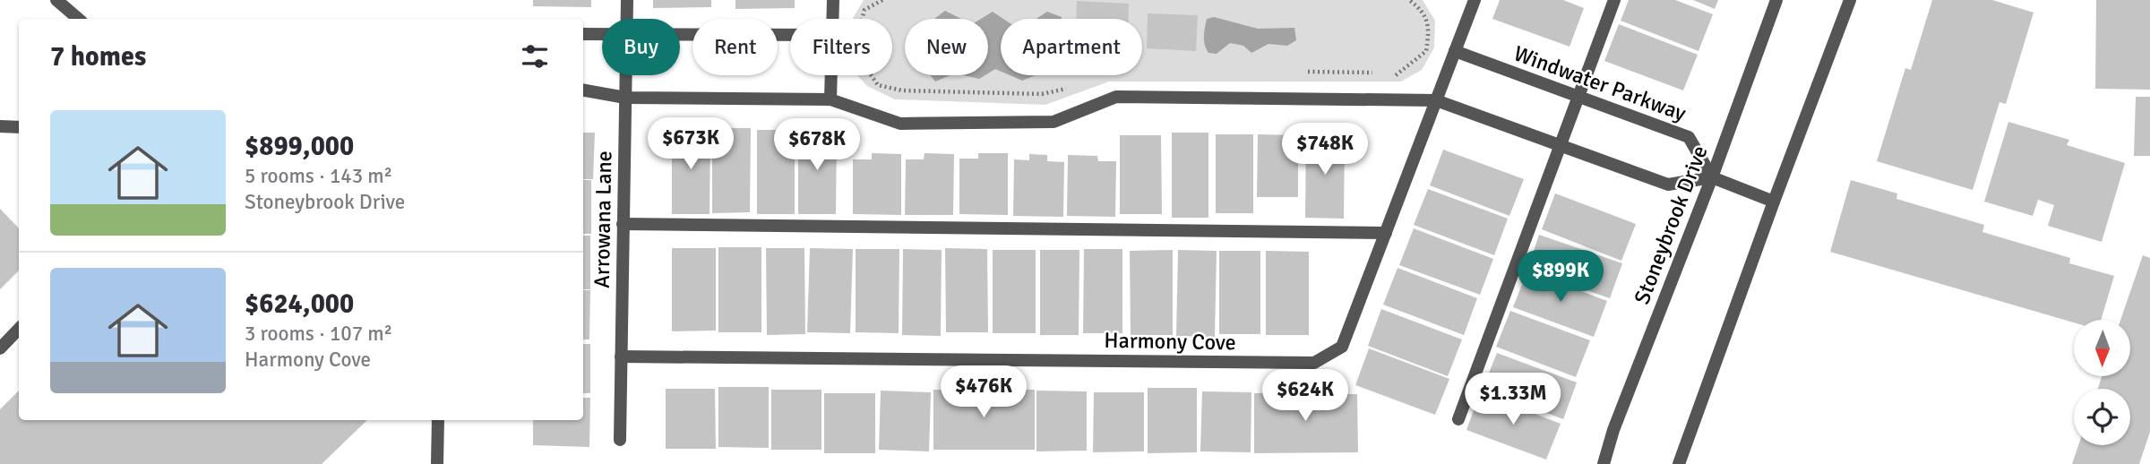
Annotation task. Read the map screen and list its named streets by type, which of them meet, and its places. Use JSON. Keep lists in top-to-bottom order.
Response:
{
  "streets": {
    "street": [
      "Windwater Parkway",
      "Arrowana Lane",
      "Stoneybrook Drive",
      "Harmony Cove"
    ]
  },
  "crossings": [
    ["Windwater Parkway", "Stoneybrook Drive"],
    ["Windwater Parkway", "Harmony Cove"],
    ["Arrowana Lane", "Harmony Cove"]
  ],
  "north": "bottom",
  "page": {
    "chip": [
      "Buy",
      "Rent",
      "Filters",
      "New",
      "Apartment"
    ],
    "heading": "7 homes",
    "list": [
      {
        "name": "$899,000",
        "note": "5 rooms · 143 m² · Stoneybrook Drive"
      },
      {
        "name": "$624,000",
        "note": "3 rooms · 107 m² · Harmony Cove"
      }
    ],
    "price": [
      "$673K",
      "$678K",
      "$748K",
      "$899K",
      "$476K",
      "$624K",
      "$1.33M"
    ]
  }
}
